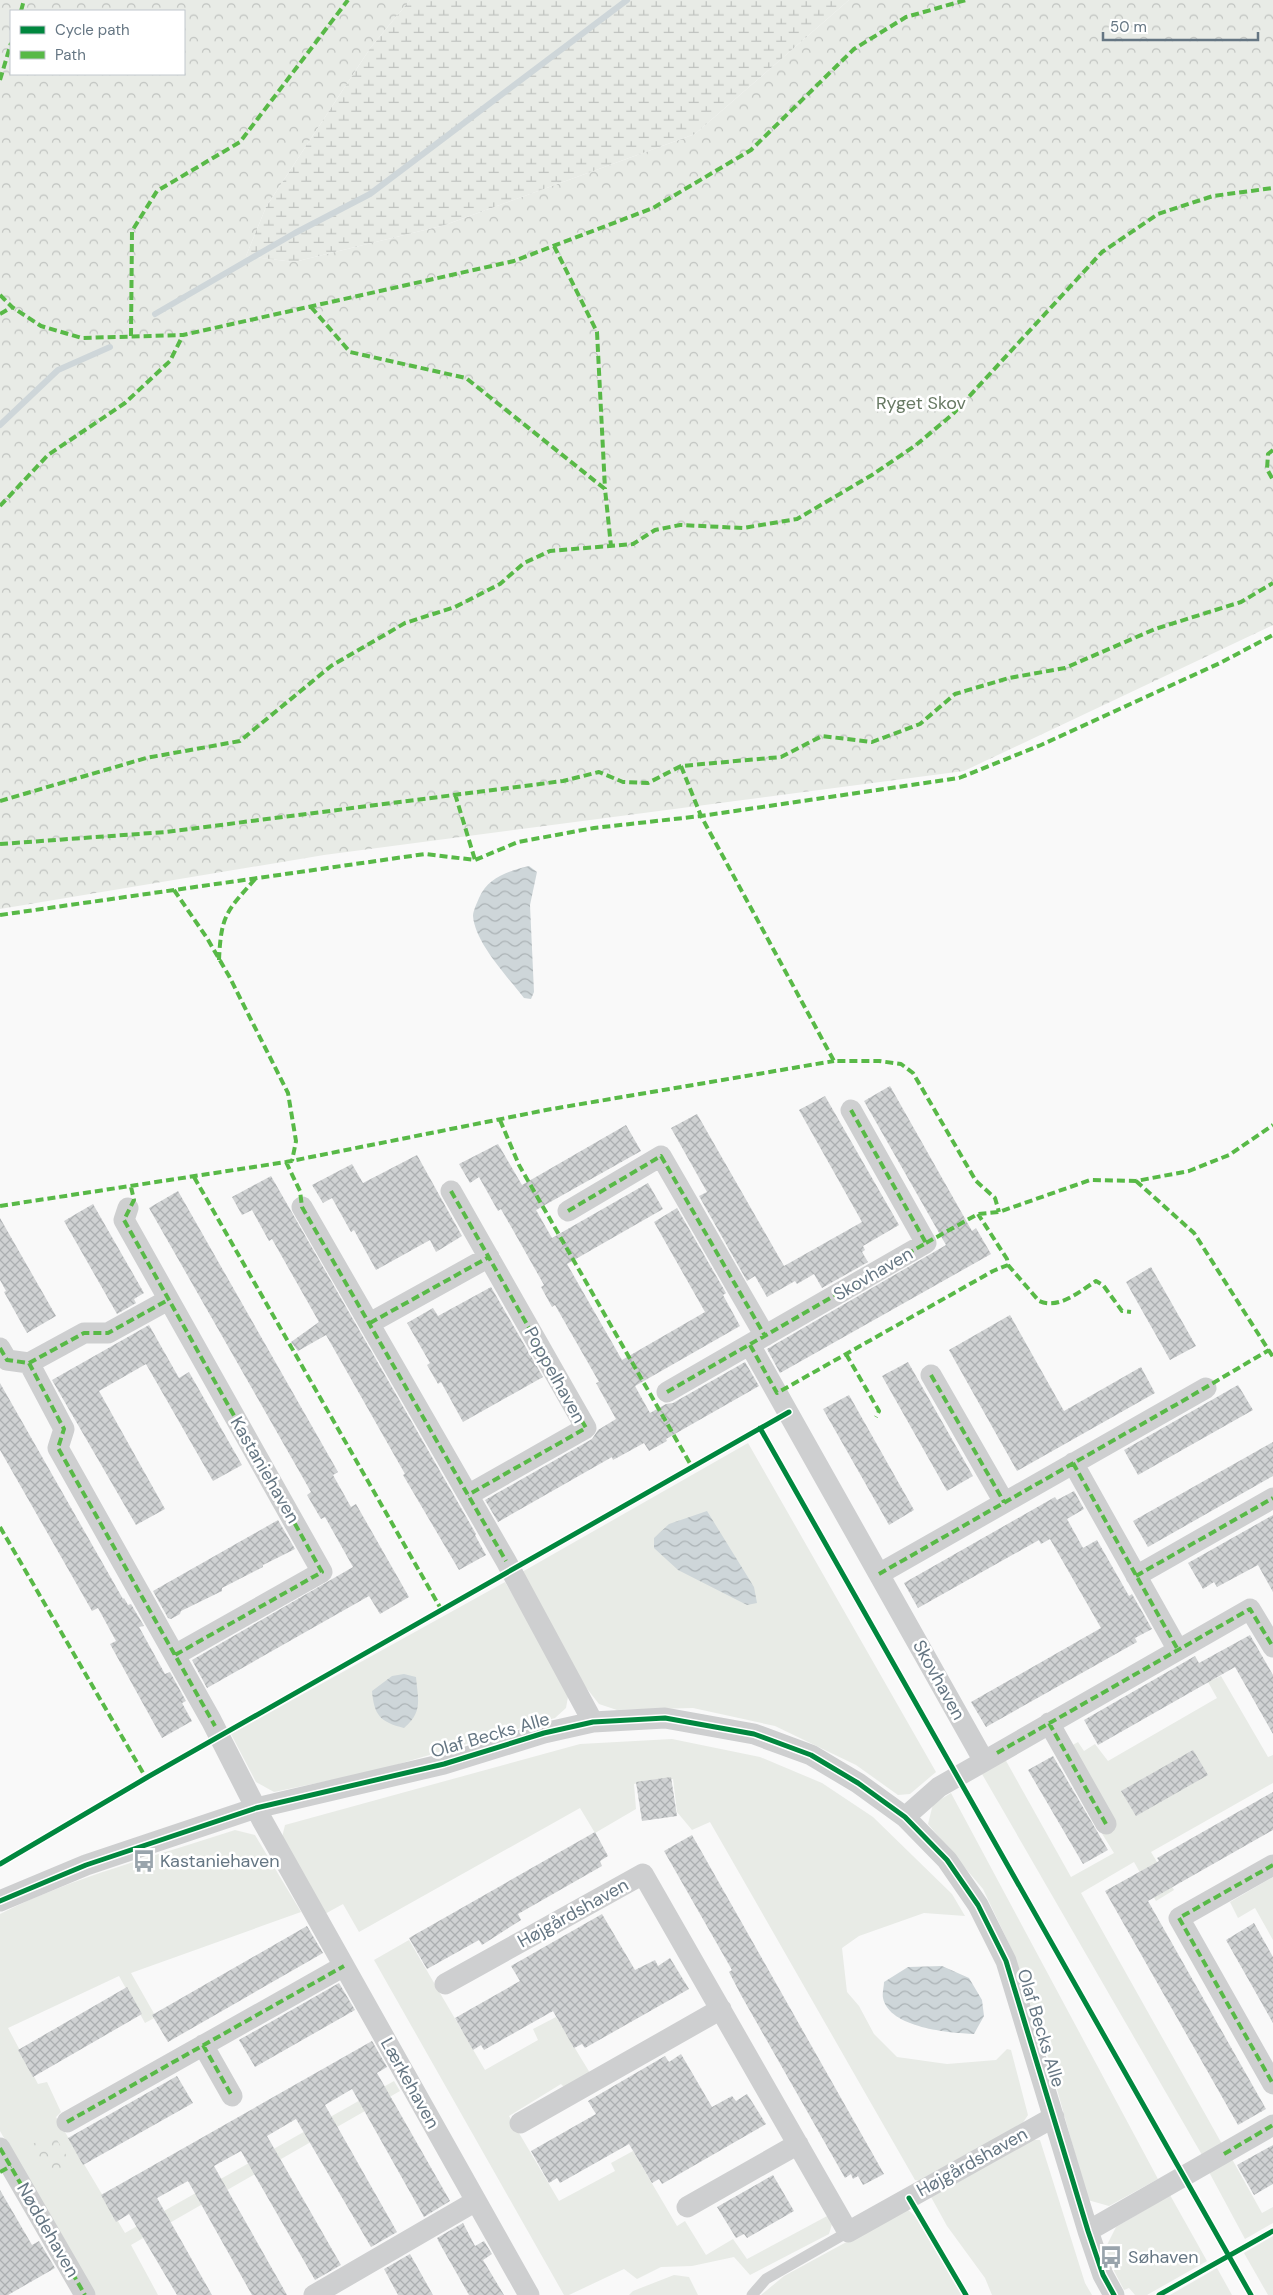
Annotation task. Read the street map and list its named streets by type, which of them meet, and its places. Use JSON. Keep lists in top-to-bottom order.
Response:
{
  "streets": {
    "street": [
      "Skovhaven",
      "Poppelhaven",
      "Kastaniehaven",
      "Olaf Becks Alle",
      "Højgårdshaven",
      "Lærkehaven",
      "Nøddehaven"
    ]
  },
  "crossings": [
    ["Olaf Becks Alle", "Højgårdshaven"],
    ["Olaf Becks Alle", "Lærkehaven"]
  ],
  "parks": ["Ryget Skov"],
  "places": {
    "bus stop": ["Kastaniehaven", "Søhaven"]
  },
  "legend": ["Cycle path", "Path"],
  "scale_bar": "50 m"
}
